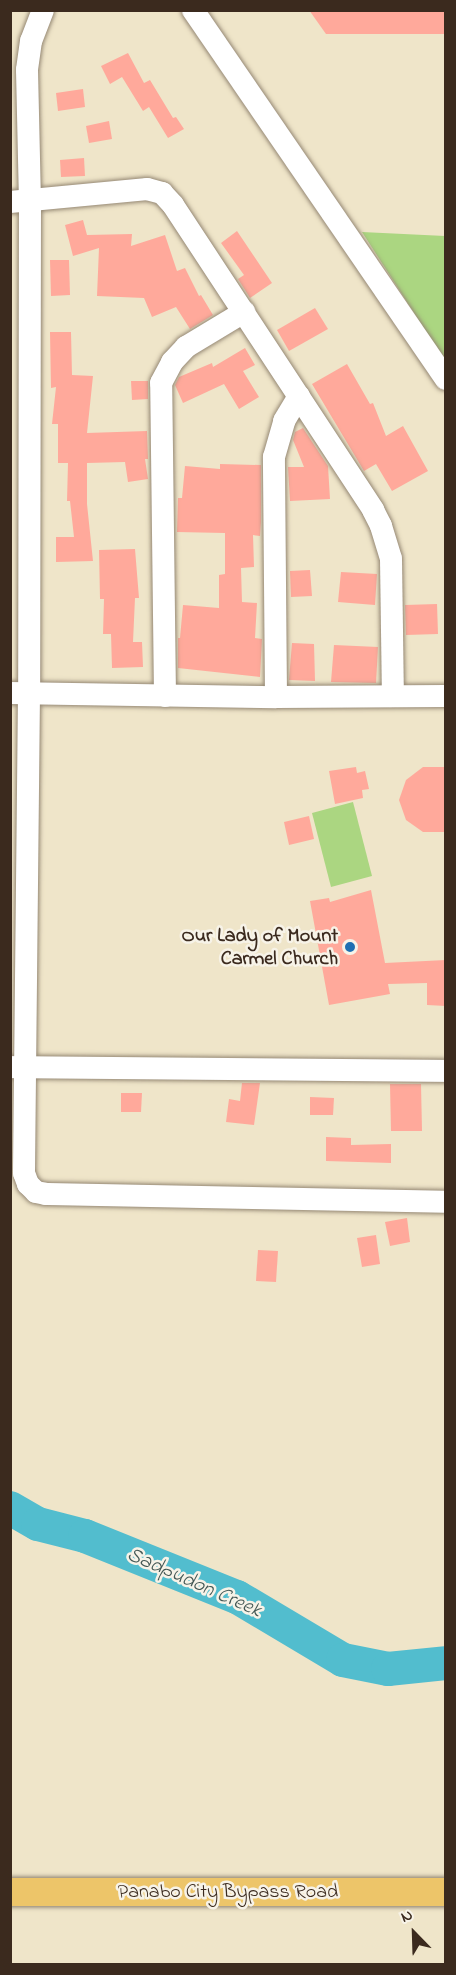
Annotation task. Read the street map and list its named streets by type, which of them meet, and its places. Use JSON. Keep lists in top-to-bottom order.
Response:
{
  "streets": {
    "main road": ["Panabo City Bypass Road"]
  },
  "water": ["Sadpudon Creek"],
  "places": ["Our Lady of Mount Carmel Church"],
  "north": "top left"
}
